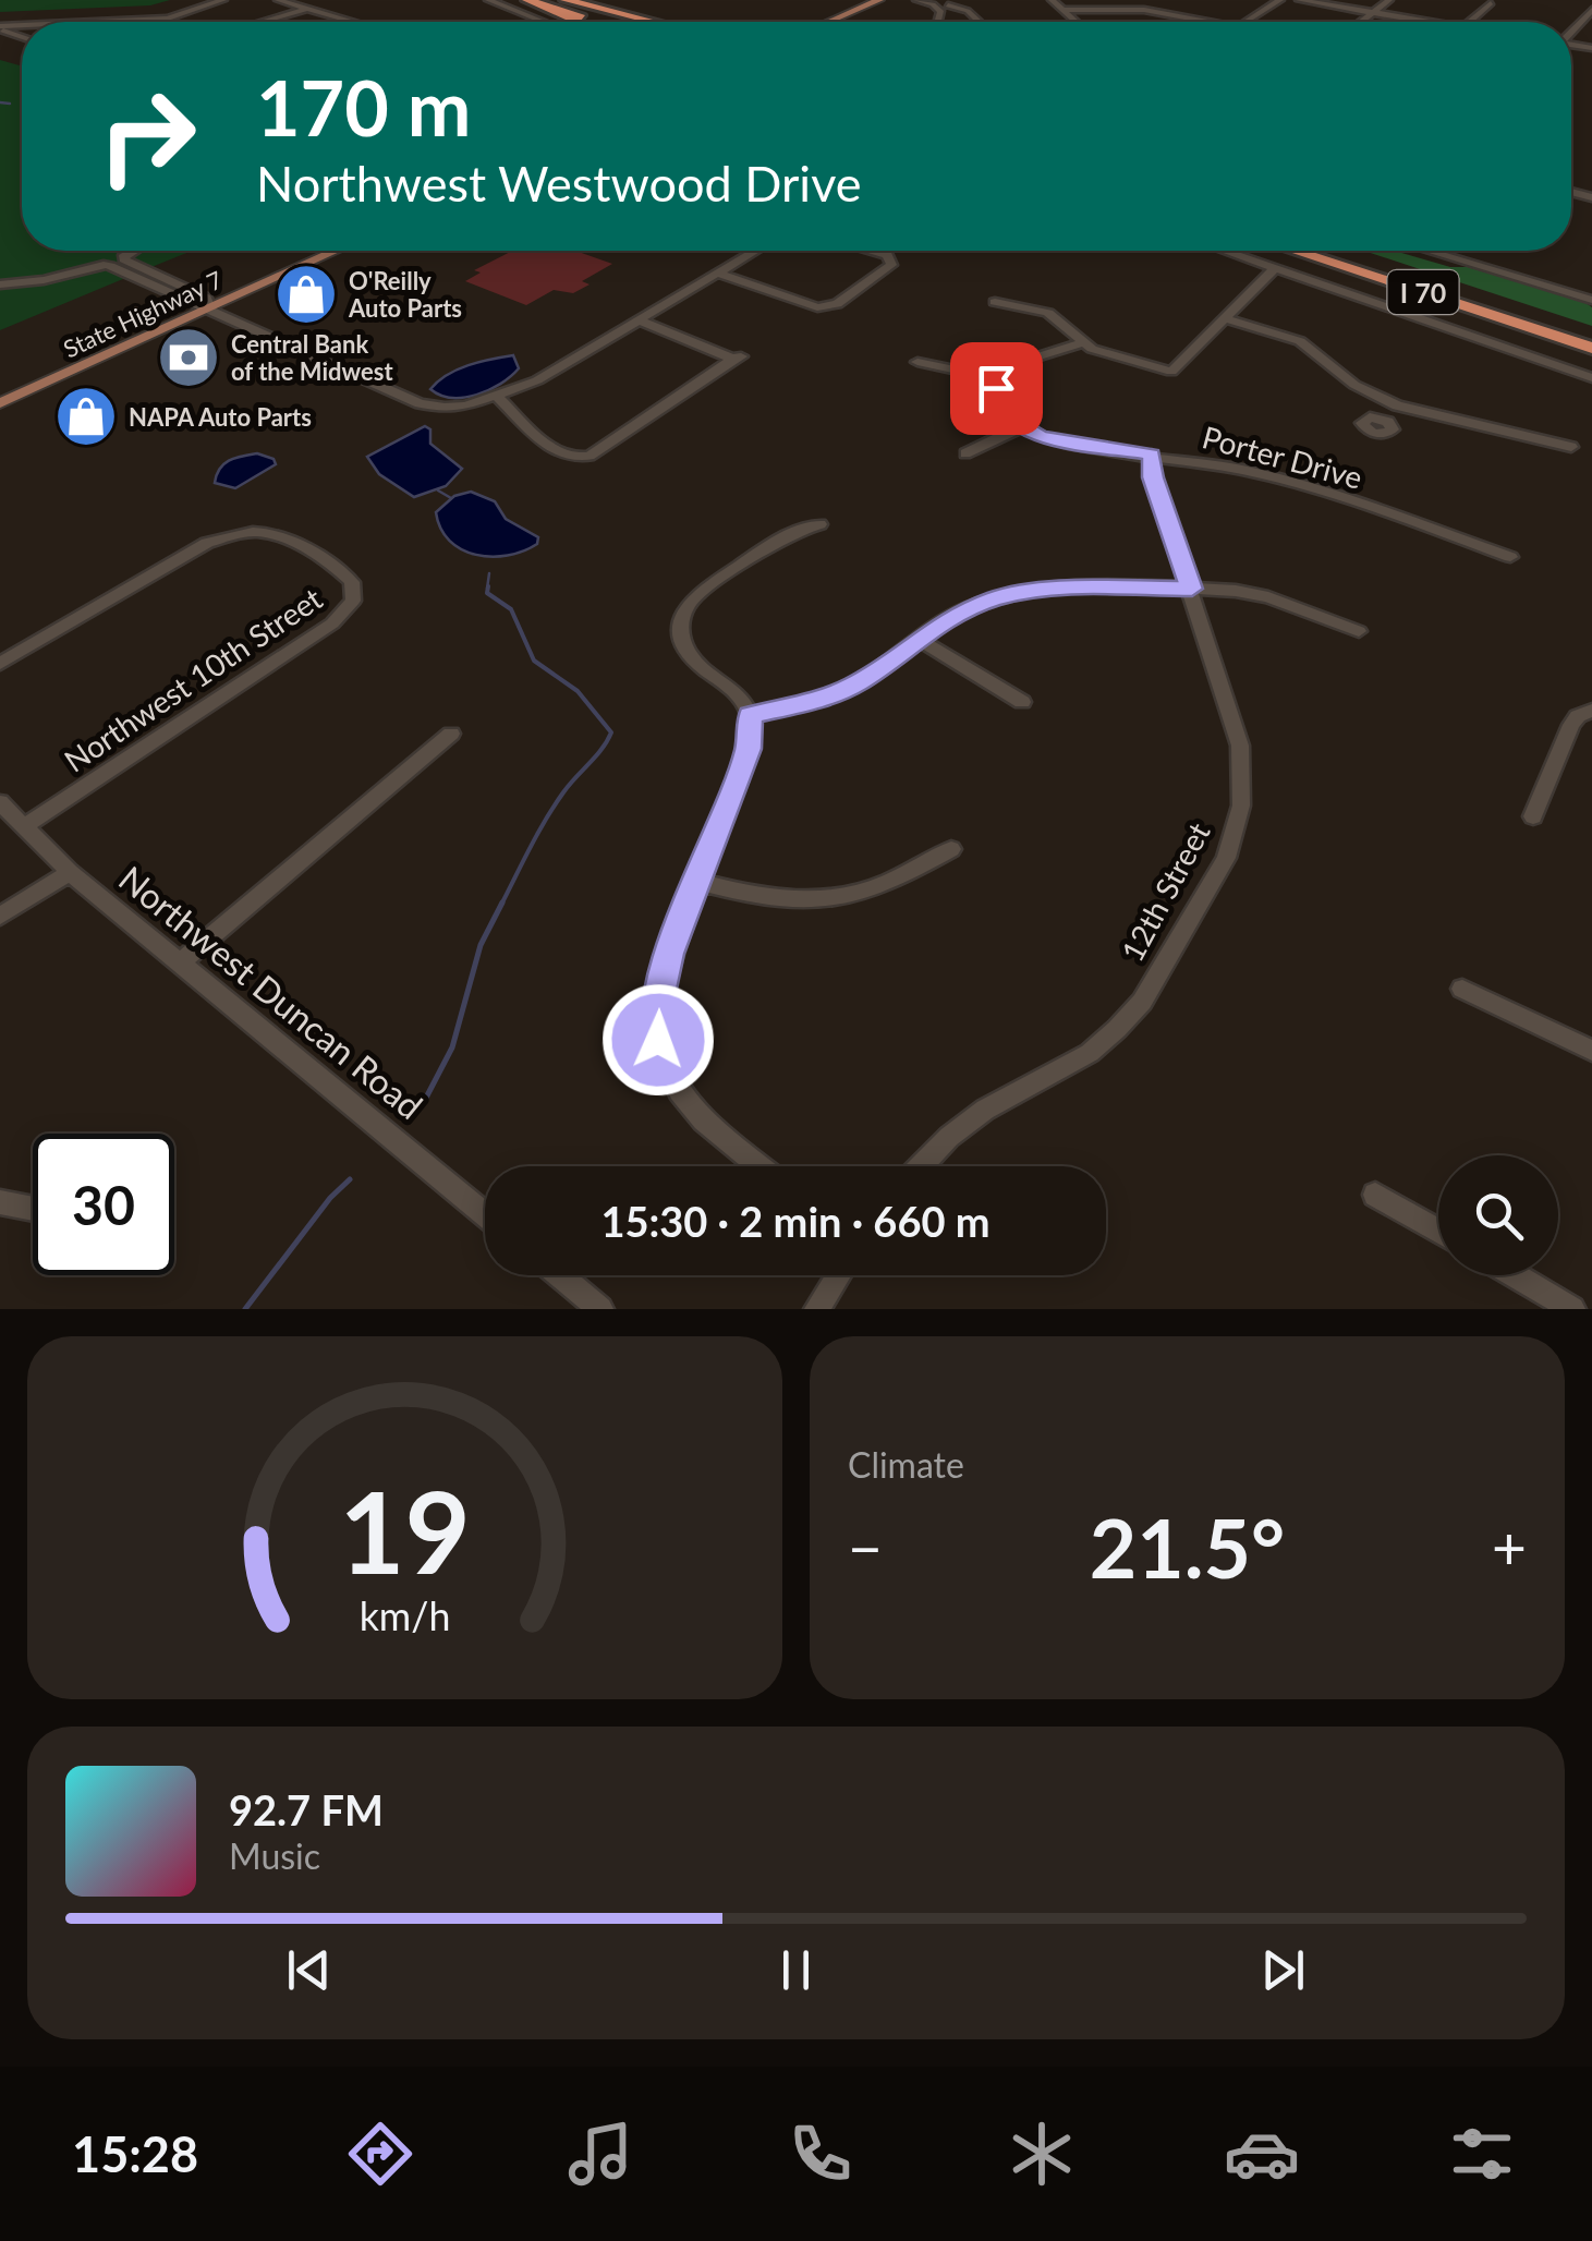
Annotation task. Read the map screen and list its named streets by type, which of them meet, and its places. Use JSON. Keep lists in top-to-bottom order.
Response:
{
  "streets": {
    "highway": ["I 70"],
    "main road": ["State Highway 7"],
    "street": [
      "Porter Drive",
      "Northwest 10th Street",
      "12th Street",
      "Northwest Duncan Road"
    ]
  },
  "crossings": [
    ["Porter Drive", "12th Street"],
    ["Northwest 10th Street", "Northwest Duncan Road"]
  ],
  "places": {
    "shop": ["O'Reilly Auto Parts", "NAPA Auto Parts"],
    "bank": ["Central Bank of the Midwest"]
  },
  "page": {
    "turn": ["170 m", "Northwest Westwood Drive"],
    "limit": "30",
    "trip": "15:30 · 2 min · 660 m",
    "tile": "Climate",
    "heat": ["−", "21.5°", "+"],
    "song": ["92.7 FM", "Music"],
    "tabs": "15:28",
    "gauge": ["19", "km/h"]
  }
}
